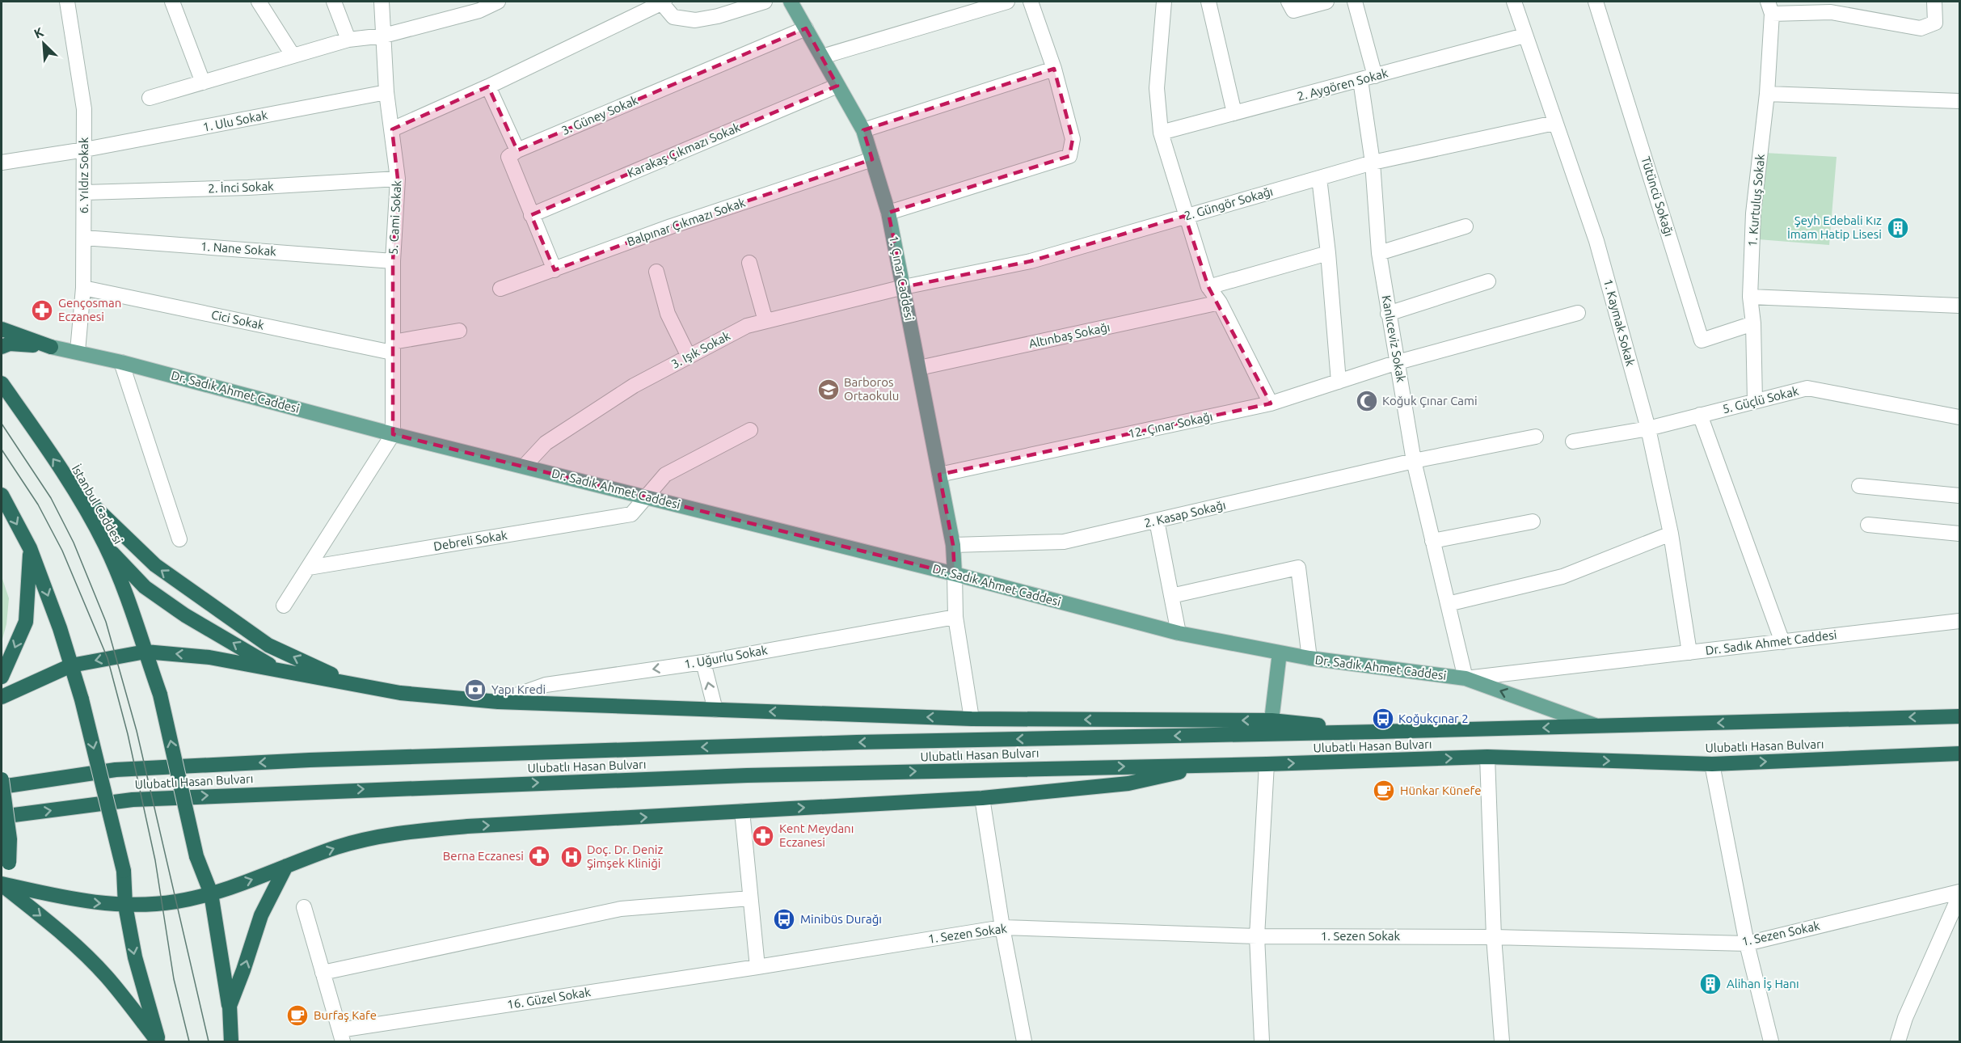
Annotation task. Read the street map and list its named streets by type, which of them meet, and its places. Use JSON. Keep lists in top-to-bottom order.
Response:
{
  "streets": {
    "highway": ["İstanbul Caddesi", "Ulubatlı Hasan Bulvarı"],
    "main road": ["1. Çınar Caddesi", "Dr. Sadık Ahmet Caddesi"],
    "street": [
      "2. Aygören Sokak",
      "3. Güney Sokak",
      "1. Ulu Sokak",
      "Karakaş Çıkmazı Sokak",
      "6. Yıldız Sokak",
      "2. İnci Sokak",
      "Tütüncü Sokağı",
      "1. Kurtuluş Sokak",
      "2. Güngör Sokağı",
      "5. Cami Sokak",
      "Balpınar Çıkmazı Sokak",
      "1. Nane Sokak",
      "Cici Sokak",
      "1. Kaymak Sokak",
      "Altınbaş Sokağı",
      "Kanlıceviz Sokak",
      "3. Işık Sokak",
      "5. Güçlü Sokak",
      "12. Çınar Sokağı",
      "2. Kasap Sokağı",
      "Debreli Sokak",
      "1. Uğurlu Sokak",
      "1. Sezen Sokak",
      "16. Güzel Sokak"
    ]
  },
  "crossings": [
    ["2. Aygören Sokak", "1. Kaymak Sokak"],
    ["2. Aygören Sokak", "Kanlıceviz Sokak"],
    ["3. Güney Sokak", "1. Çınar Caddesi"],
    ["1. Ulu Sokak", "6. Yıldız Sokak"],
    ["1. Ulu Sokak", "5. Cami Sokak"],
    ["Karakaş Çıkmazı Sokak", "1. Çınar Caddesi"],
    ["6. Yıldız Sokak", "2. İnci Sokak"],
    ["6. Yıldız Sokak", "1. Nane Sokak"],
    ["6. Yıldız Sokak", "Cici Sokak"],
    ["6. Yıldız Sokak", "Dr. Sadık Ahmet Caddesi"],
    ["2. İnci Sokak", "5. Cami Sokak"],
    ["Tütüncü Sokağı", "1. Kurtuluş Sokak"],
    ["1. Kurtuluş Sokak", "5. Güçlü Sokak"],
    ["2. Güngör Sokağı", "1. Çınar Caddesi"],
    ["2. Güngör Sokağı", "1. Kaymak Sokak"],
    ["2. Güngör Sokağı", "Kanlıceviz Sokak"],
    ["2. Güngör Sokağı", "3. Işık Sokak"],
    ["5. Cami Sokak", "1. Nane Sokak"],
    ["5. Cami Sokak", "Cici Sokak"],
    ["5. Cami Sokak", "Dr. Sadık Ahmet Caddesi"],
    ["Balpınar Çıkmazı Sokak", "1. Çınar Caddesi"],
    ["1. Çınar Caddesi", "Altınbaş Sokağı"],
    ["1. Çınar Caddesi", "3. Işık Sokak"],
    ["1. Çınar Caddesi", "Dr. Sadık Ahmet Caddesi"],
    ["1. Çınar Caddesi", "12. Çınar Sokağı"],
    ["1. Çınar Caddesi", "2. Kasap Sokağı"],
    ["1. Kaymak Sokak", "Dr. Sadık Ahmet Caddesi"],
    ["1. Kaymak Sokak", "5. Güçlü Sokak"],
    ["Kanlıceviz Sokak", "Dr. Sadık Ahmet Caddesi"],
    ["Kanlıceviz Sokak", "12. Çınar Sokağı"],
    ["Kanlıceviz Sokak", "2. Kasap Sokağı"],
    ["3. Işık Sokak", "Dr. Sadık Ahmet Caddesi"],
    ["Dr. Sadık Ahmet Caddesi", "Debreli Sokak"],
    ["1. Sezen Sokak", "16. Güzel Sokak"]
  ],
  "one_way": ["1. Uğurlu Sokak"],
  "places": {
    "building": ["Şeyh Edebali Kız İmam Hatip Lisesi", "Alihan İş Hanı"],
    "pharmacy": ["Gençosman Eczanesi", "Kent Meydanı Eczanesi", "Berna Eczanesi"],
    "school or university": ["Barboros Ortaokulu"],
    "mosque": ["Koğuk Çınar Cami"],
    "bank": ["Yapı Kredi"],
    "bus stop": ["Koğukçınar 2", "Minibüs Durağı"],
    "cafe": ["Hünkar Künefe", "Burfaş Kafe"],
    "hospital": ["Doç. Dr. Deniz Şimşek Kliniği"]
  },
  "north": "top left"
}
